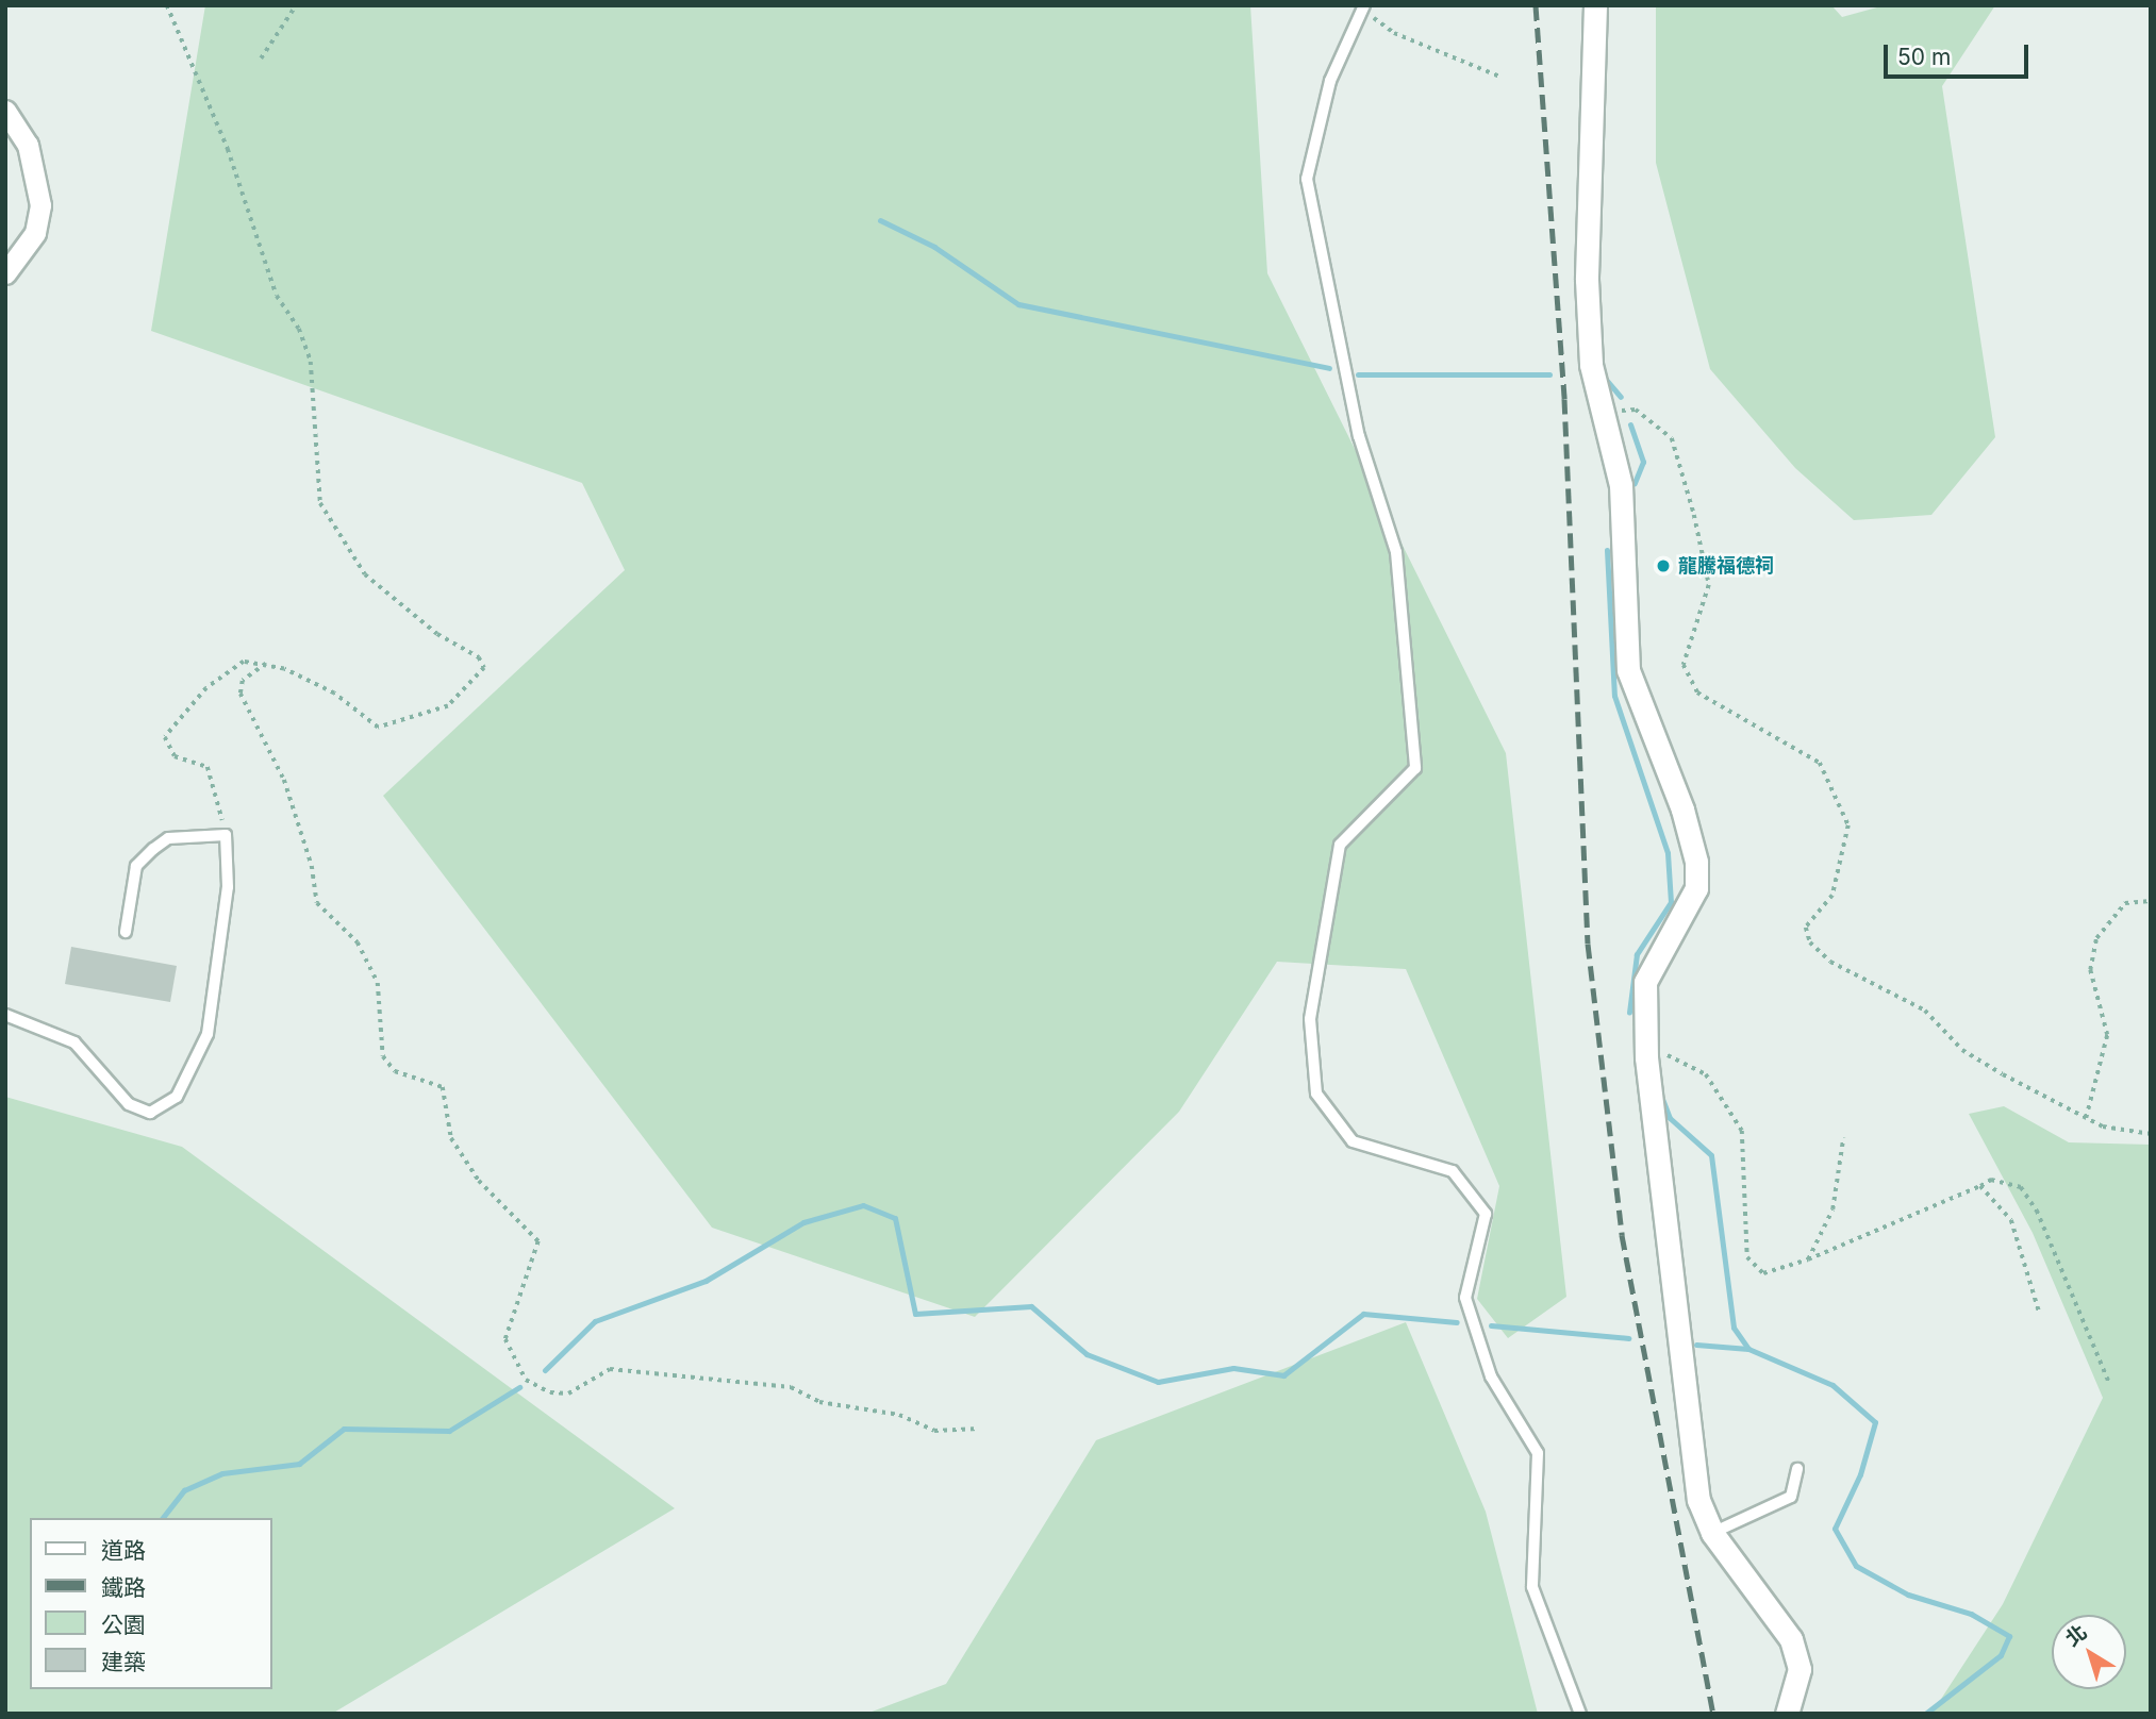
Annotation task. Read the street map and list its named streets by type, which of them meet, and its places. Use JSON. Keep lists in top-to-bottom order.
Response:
{
  "places": ["龍騰福德祠"],
  "legend": [
    "道路",
    "鐵路",
    "公園",
    "建築"
  ],
  "scale_bar": "50 m",
  "north": "top left"
}
